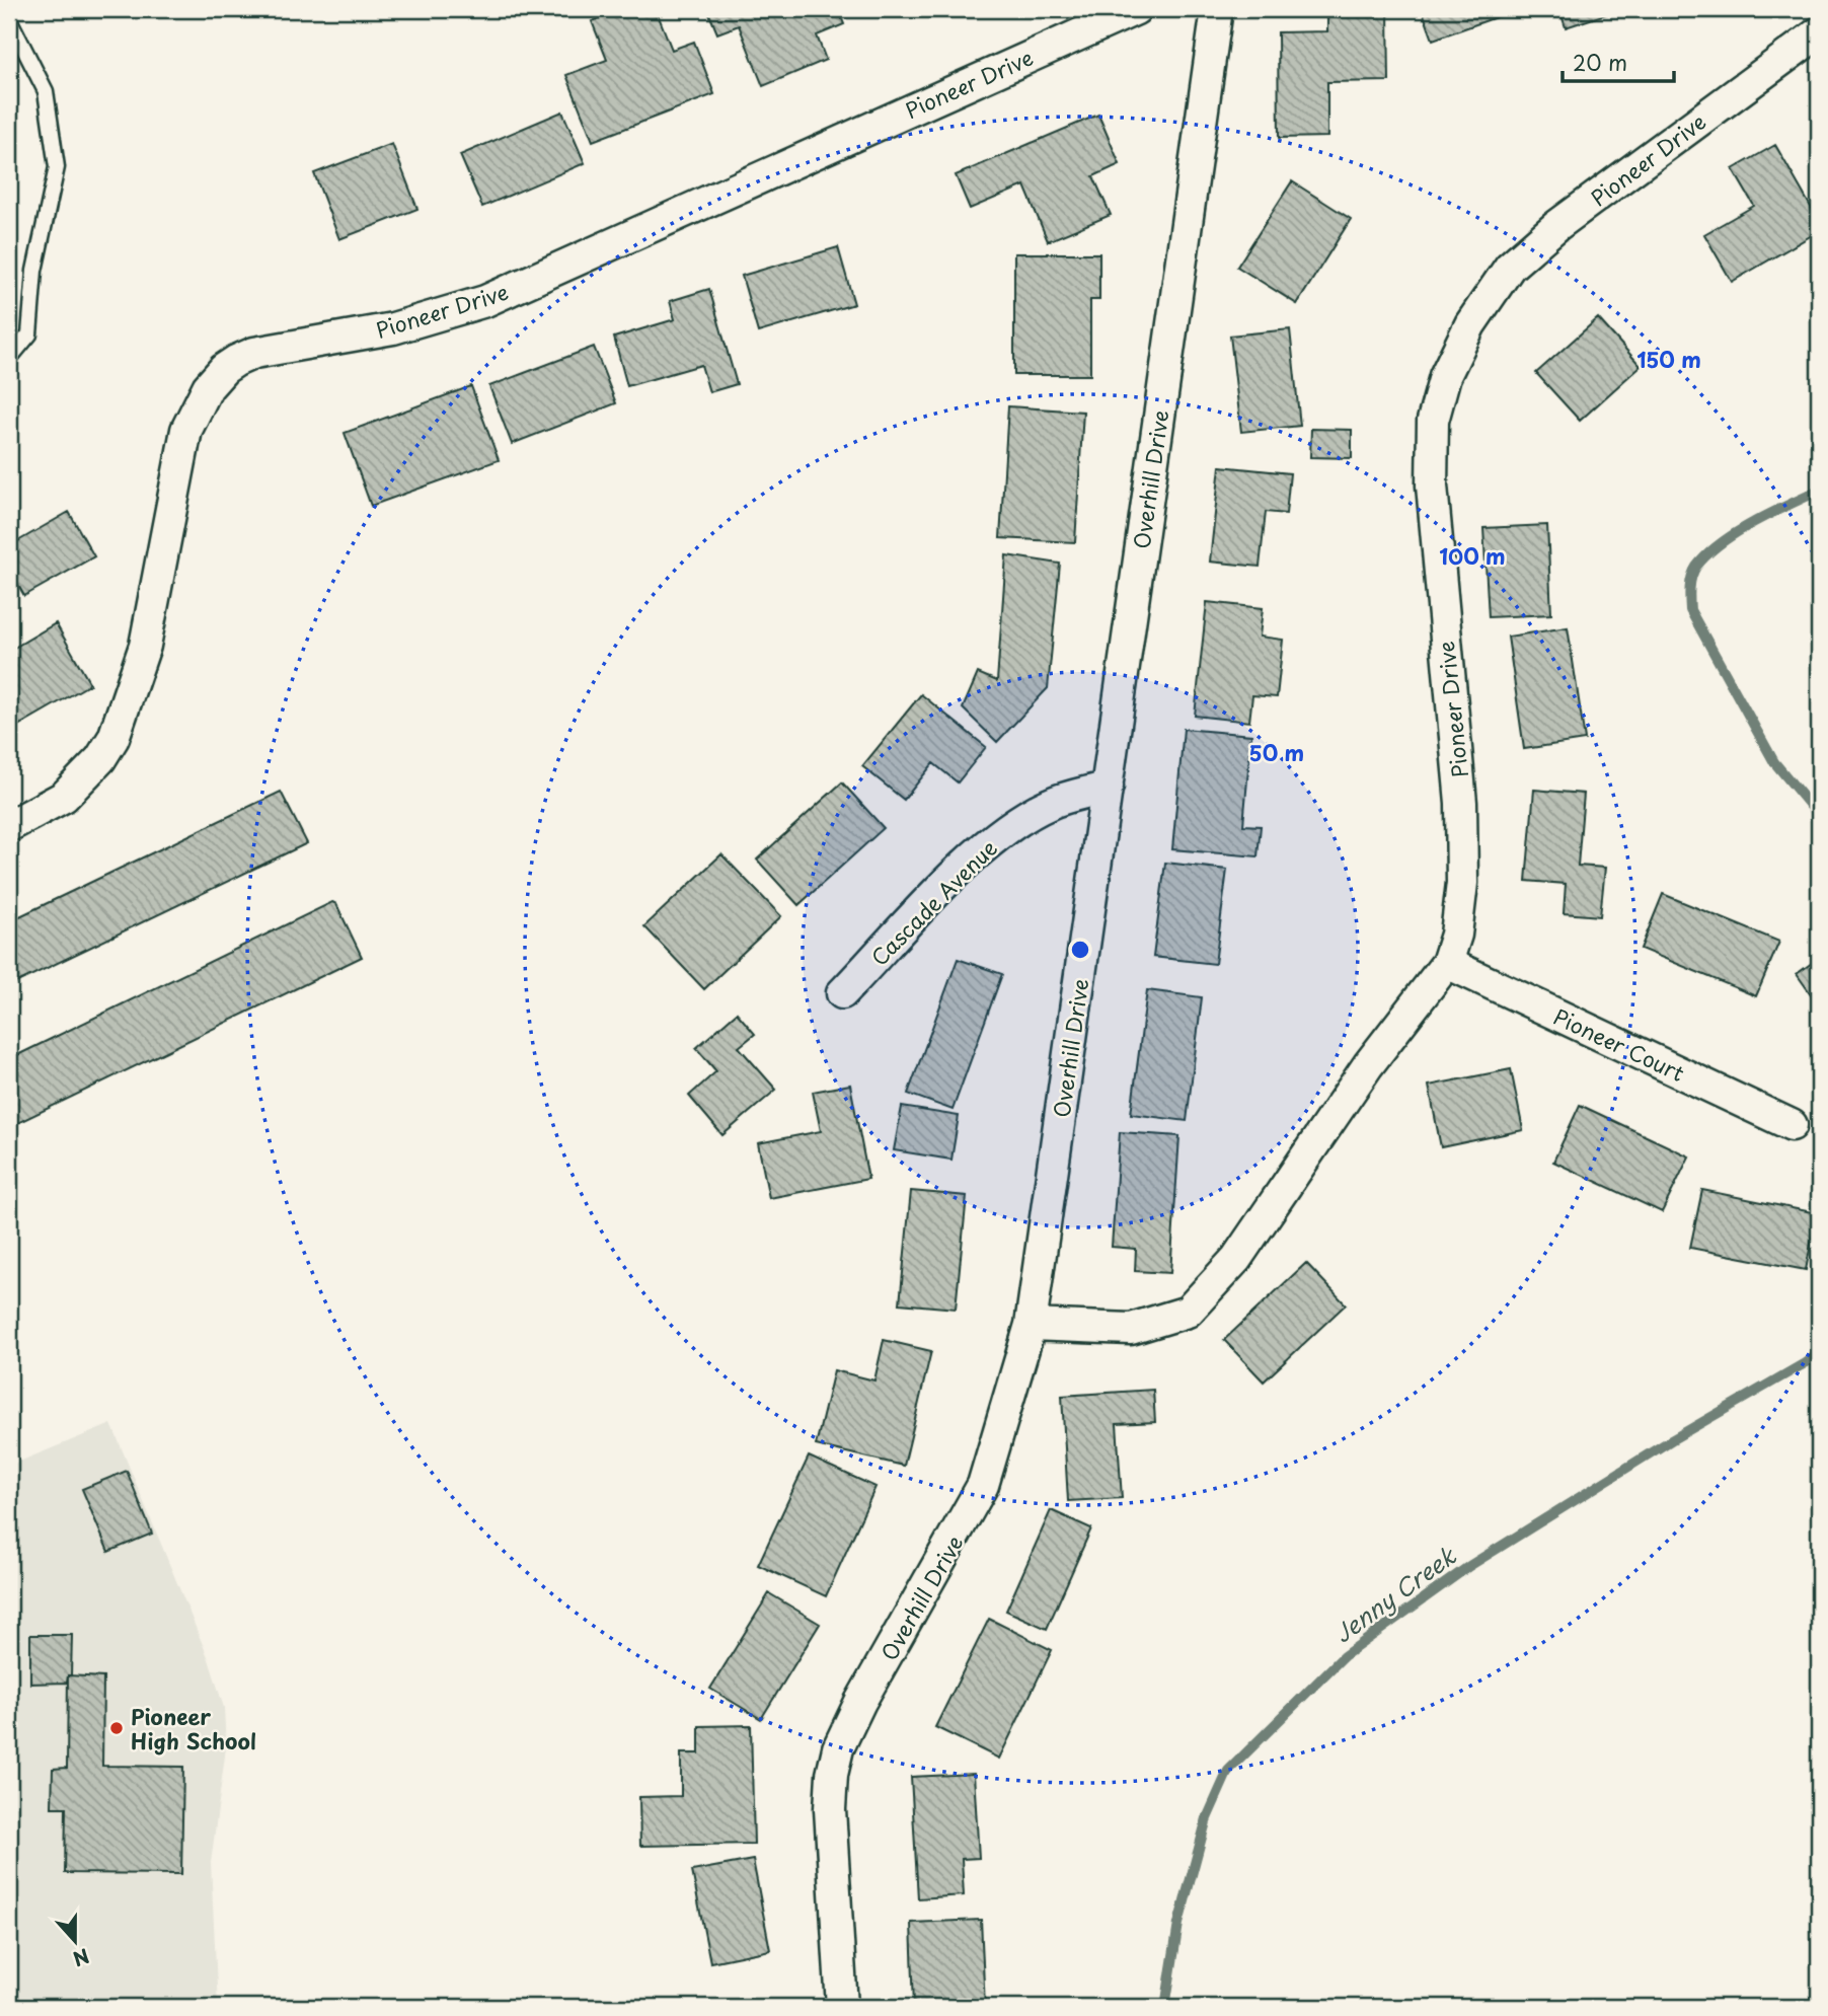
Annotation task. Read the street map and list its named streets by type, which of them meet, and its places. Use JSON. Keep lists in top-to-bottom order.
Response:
{
  "streets": {
    "street": [
      "Pioneer Drive",
      "Overhill Drive",
      "Cascade Avenue",
      "Pioneer Court"
    ]
  },
  "crossings": [
    ["Pioneer Drive", "Overhill Drive"],
    ["Pioneer Drive", "Pioneer Court"],
    ["Overhill Drive", "Cascade Avenue"]
  ],
  "water": ["Jenny Creek"],
  "places": ["Pioneer High School"],
  "scale_bar": "20 m",
  "north": "bottom",
  "rings": ["150 m", "100 m", "50 m"]
}
